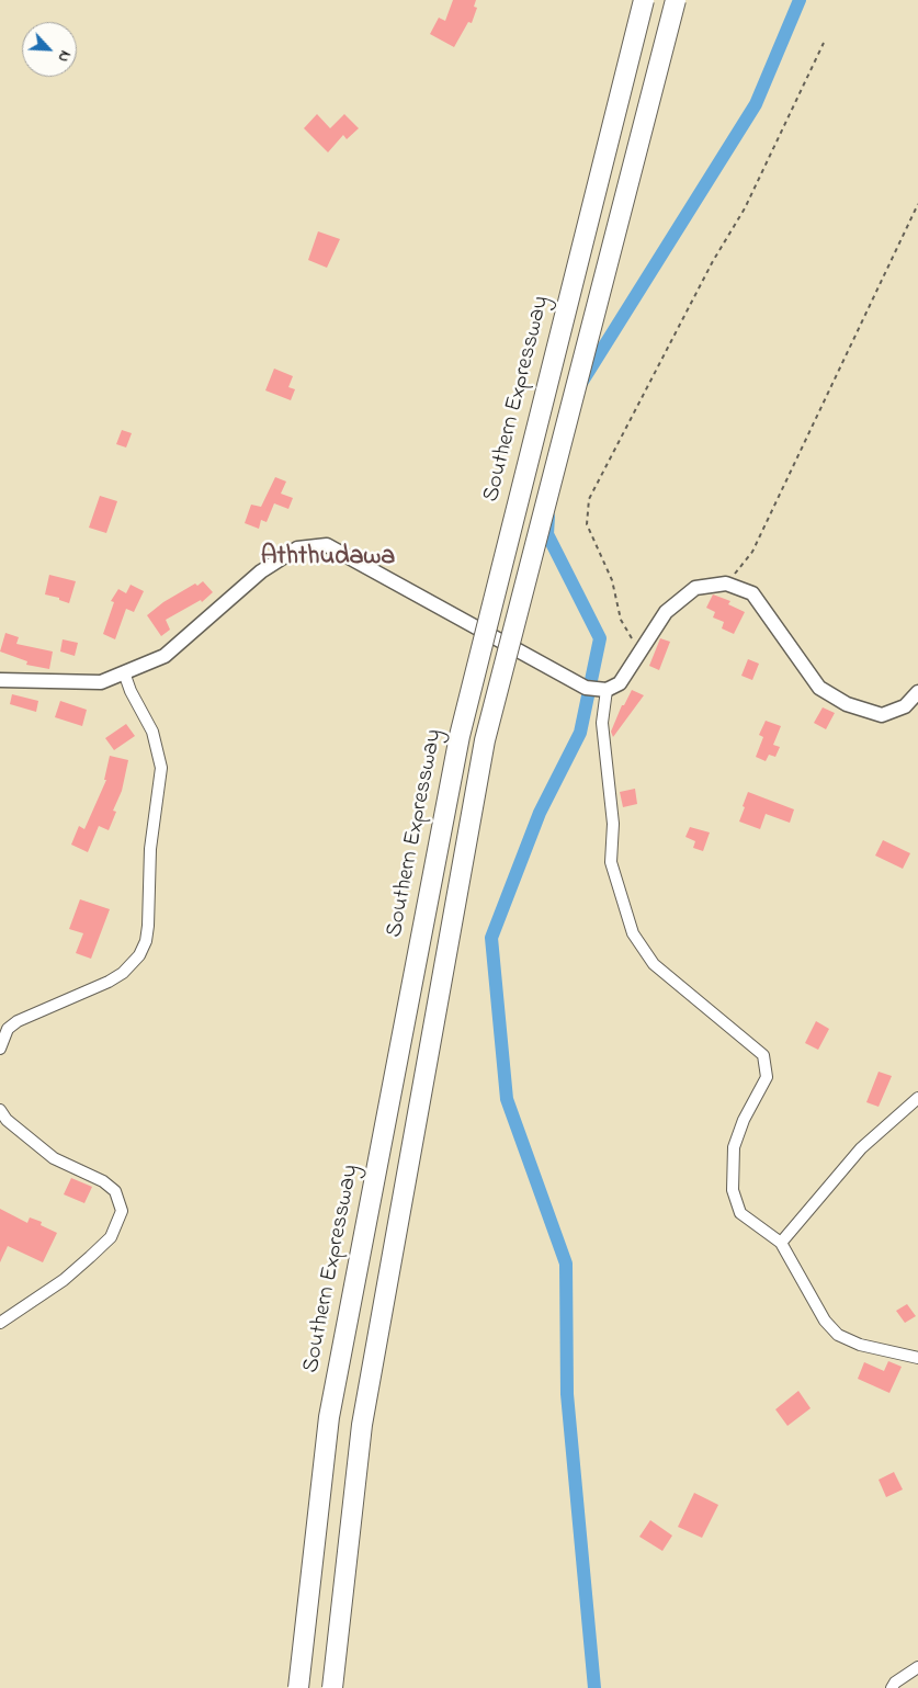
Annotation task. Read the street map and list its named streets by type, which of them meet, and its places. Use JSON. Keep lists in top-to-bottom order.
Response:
{
  "streets": {
    "highway": ["Southern Expressway"]
  },
  "districts": ["Aththudawa"],
  "north": "bottom right"
}
